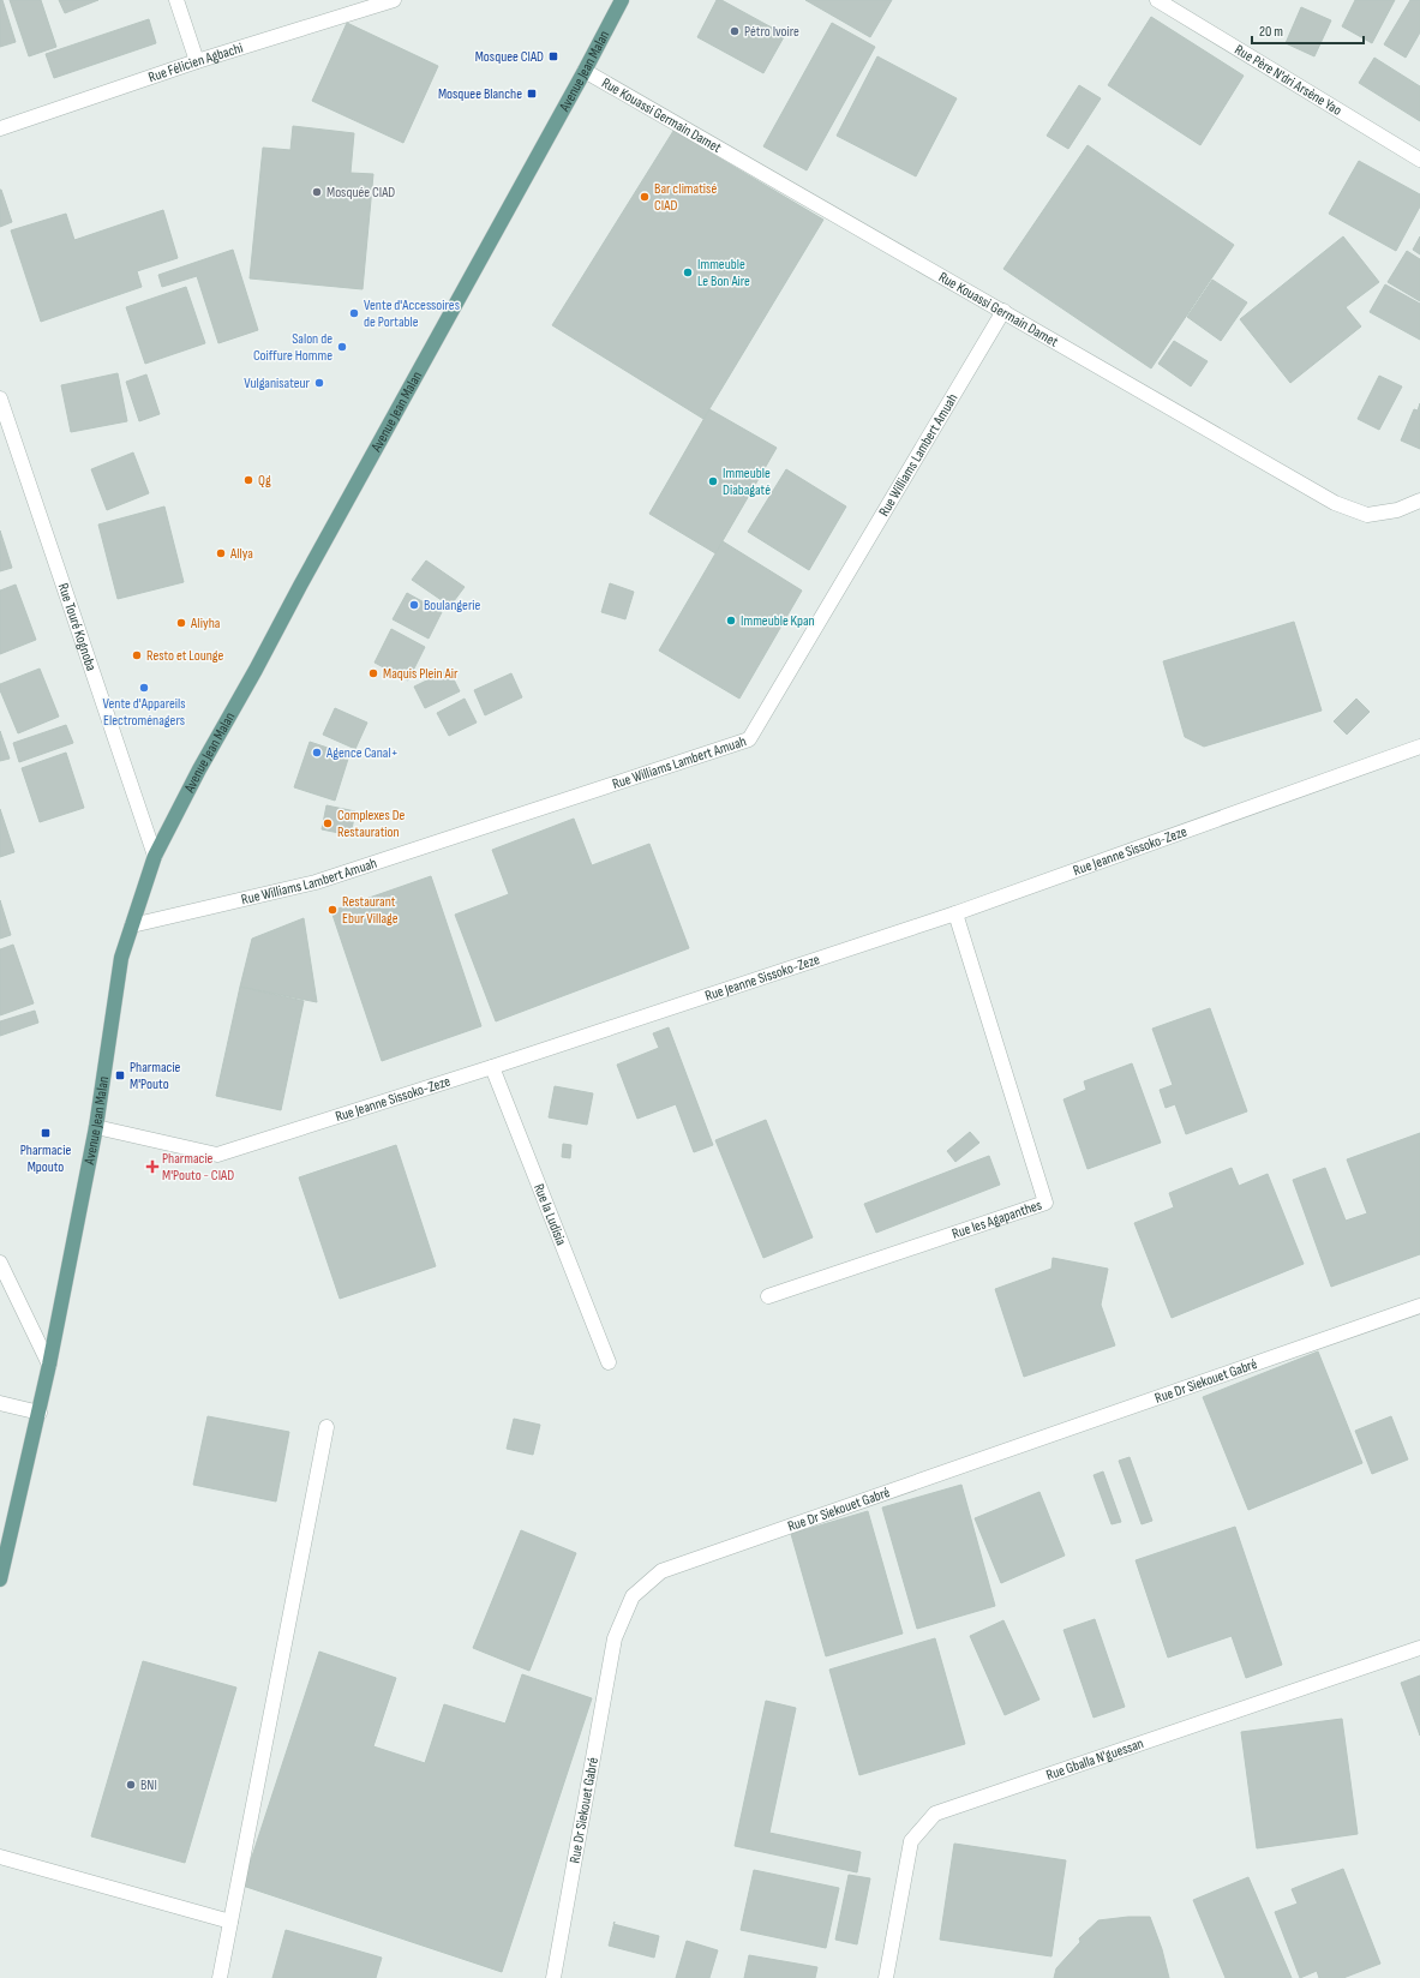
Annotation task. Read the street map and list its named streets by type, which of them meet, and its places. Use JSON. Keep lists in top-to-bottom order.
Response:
{
  "streets": {
    "main road": ["Avenue Jean Malan"],
    "street": [
      "Rue Félicien Agbachi",
      "Rue Père N'dri Arsène Yao",
      "Rue Kouassi Germain Damet",
      "Rue Williams Lambert Amuah",
      "Rue Touré Kognoba",
      "Rue Jeanne Sissoko-Zeze",
      "Rue la Ludisia",
      "Rue les Agapanthes",
      "Rue Dr Siekouet Gabré",
      "Rue Gballa N'guessan"
    ]
  },
  "crossings": [
    ["Avenue Jean Malan", "Rue Kouassi Germain Damet"],
    ["Avenue Jean Malan", "Rue Williams Lambert Amuah"],
    ["Avenue Jean Malan", "Rue Touré Kognoba"],
    ["Avenue Jean Malan", "Rue Jeanne Sissoko-Zeze"],
    ["Rue Kouassi Germain Damet", "Rue Williams Lambert Amuah"],
    ["Rue Jeanne Sissoko-Zeze", "Rue la Ludisia"],
    ["Rue Jeanne Sissoko-Zeze", "Rue les Agapanthes"]
  ],
  "places": {
    "other": [
      "Pétro Ivoire",
      "Mosquée CIAD",
      "Bar climatisé CIAD",
      "Immeuble Le Bon Aire",
      "Vente d'Accessoires de Portable",
      "Salon de Coiffure Homme",
      "Vulganisateur",
      "Qg",
      "Immeuble Diabagaté",
      "Allya",
      "Boulangerie",
      "Immeuble Kpan",
      "Aliyha",
      "Resto et Lounge",
      "Maquis Plein Air",
      "Vente d'Appareils Electroménagers",
      "Agence Canal+",
      "Complexes De Restauration",
      "Restaurant Ebur Village",
      "BNI"
    ],
    "transit": [
      "Mosquee CIAD",
      "Mosquee Blanche",
      "Pharmacie M'Pouto",
      "Pharmacie Mpouto"
    ],
    "health": ["Pharmacie M'Pouto - CIAD"]
  },
  "scale_bar": "20 m"
}
